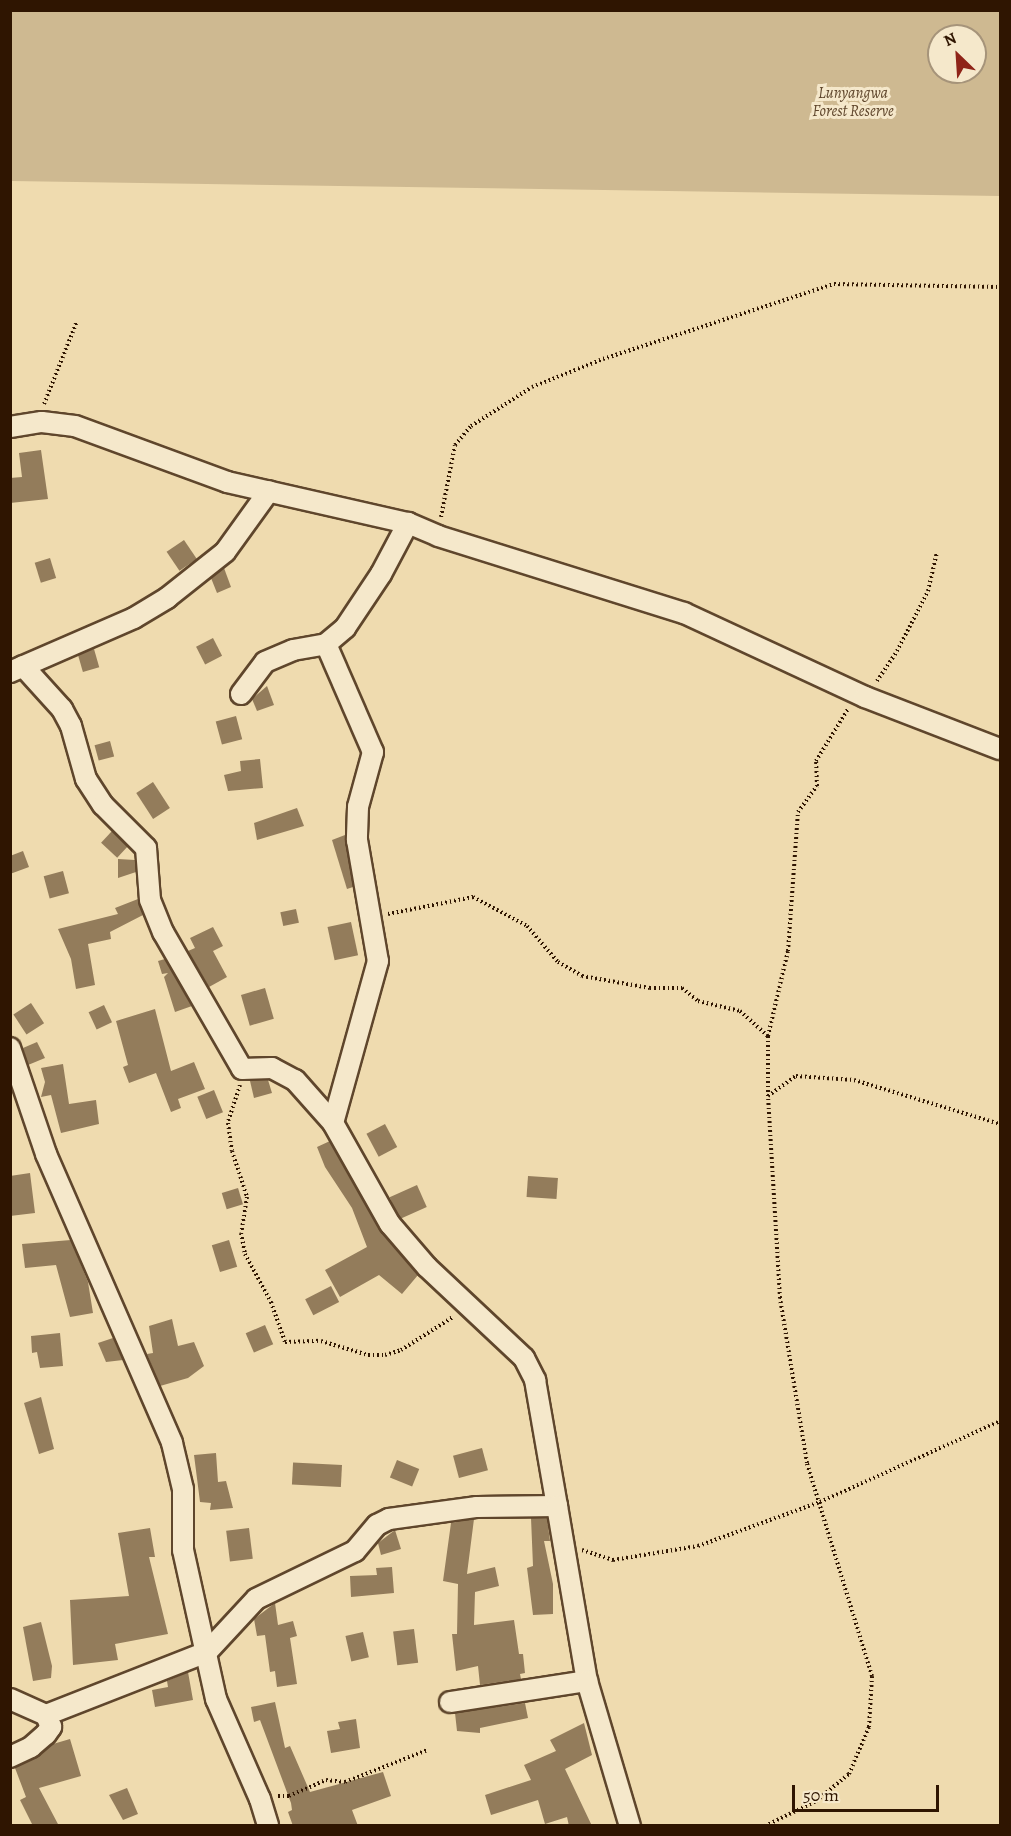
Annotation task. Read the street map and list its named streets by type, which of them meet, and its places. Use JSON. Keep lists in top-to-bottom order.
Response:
{
  "parks": ["Lunyangwa Forest Reserve"],
  "scale_bar": "50 m",
  "north": "top left"
}
